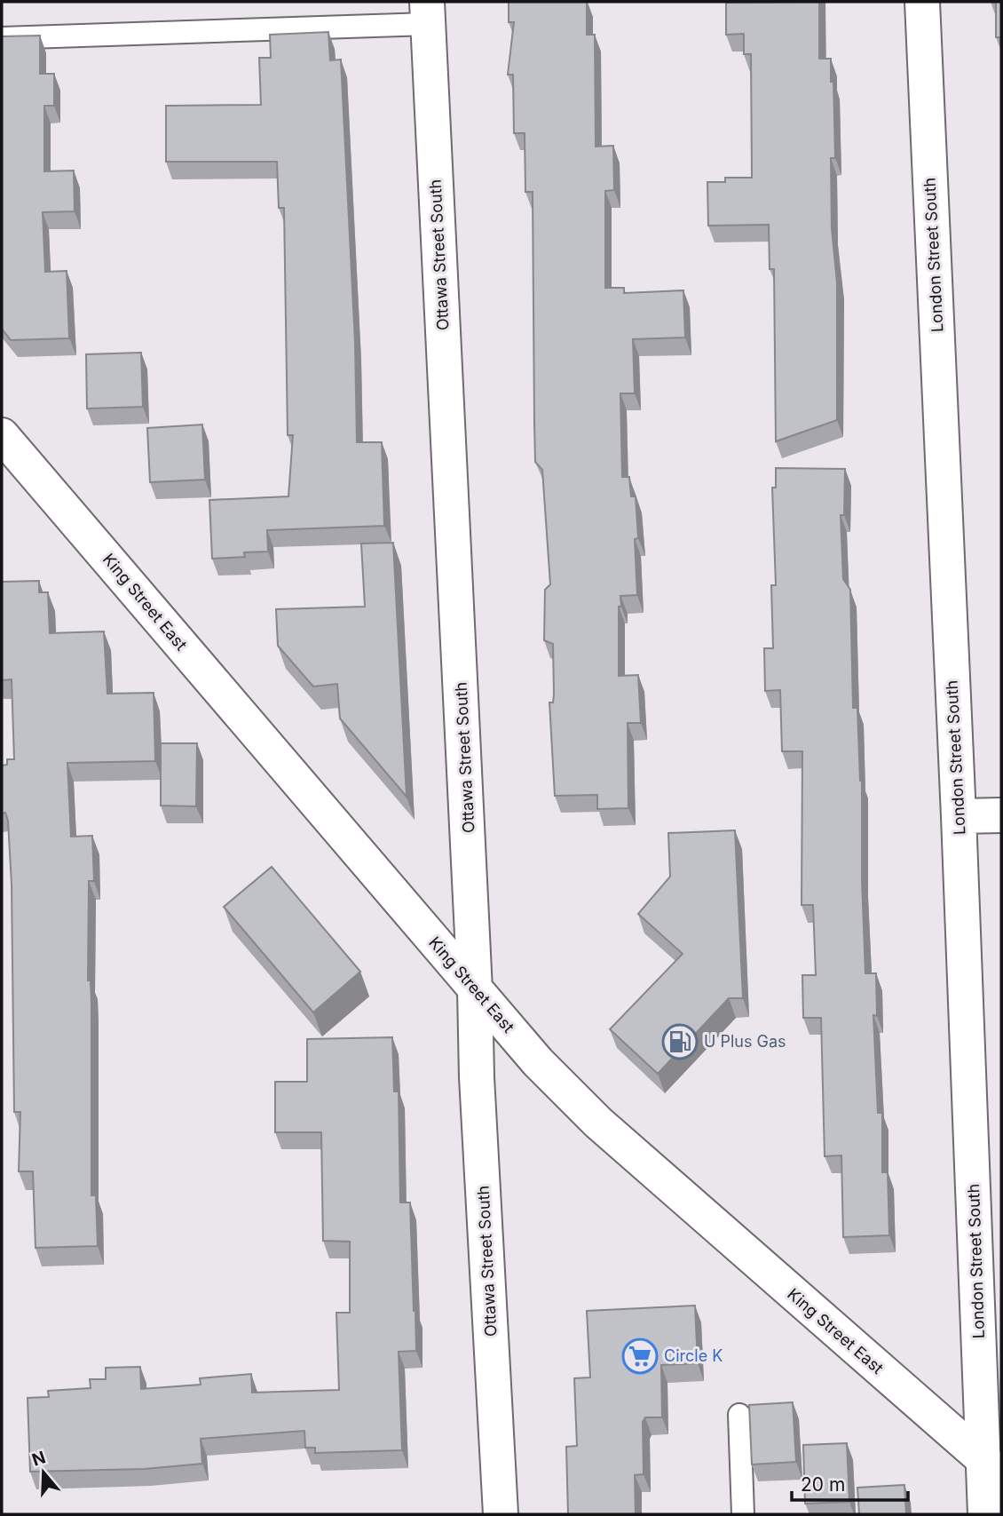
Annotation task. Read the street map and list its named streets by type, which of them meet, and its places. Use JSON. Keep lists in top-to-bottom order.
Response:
{
  "streets": {
    "main road": ["Ottawa Street South", "London Street South", "King Street East"]
  },
  "crossings": [
    ["Ottawa Street South", "King Street East"],
    ["London Street South", "King Street East"]
  ],
  "places": {
    "fuel station": ["U Plus Gas"],
    "supermarket": ["Circle K"]
  },
  "scale_bar": "20 m",
  "north": "top"
}
